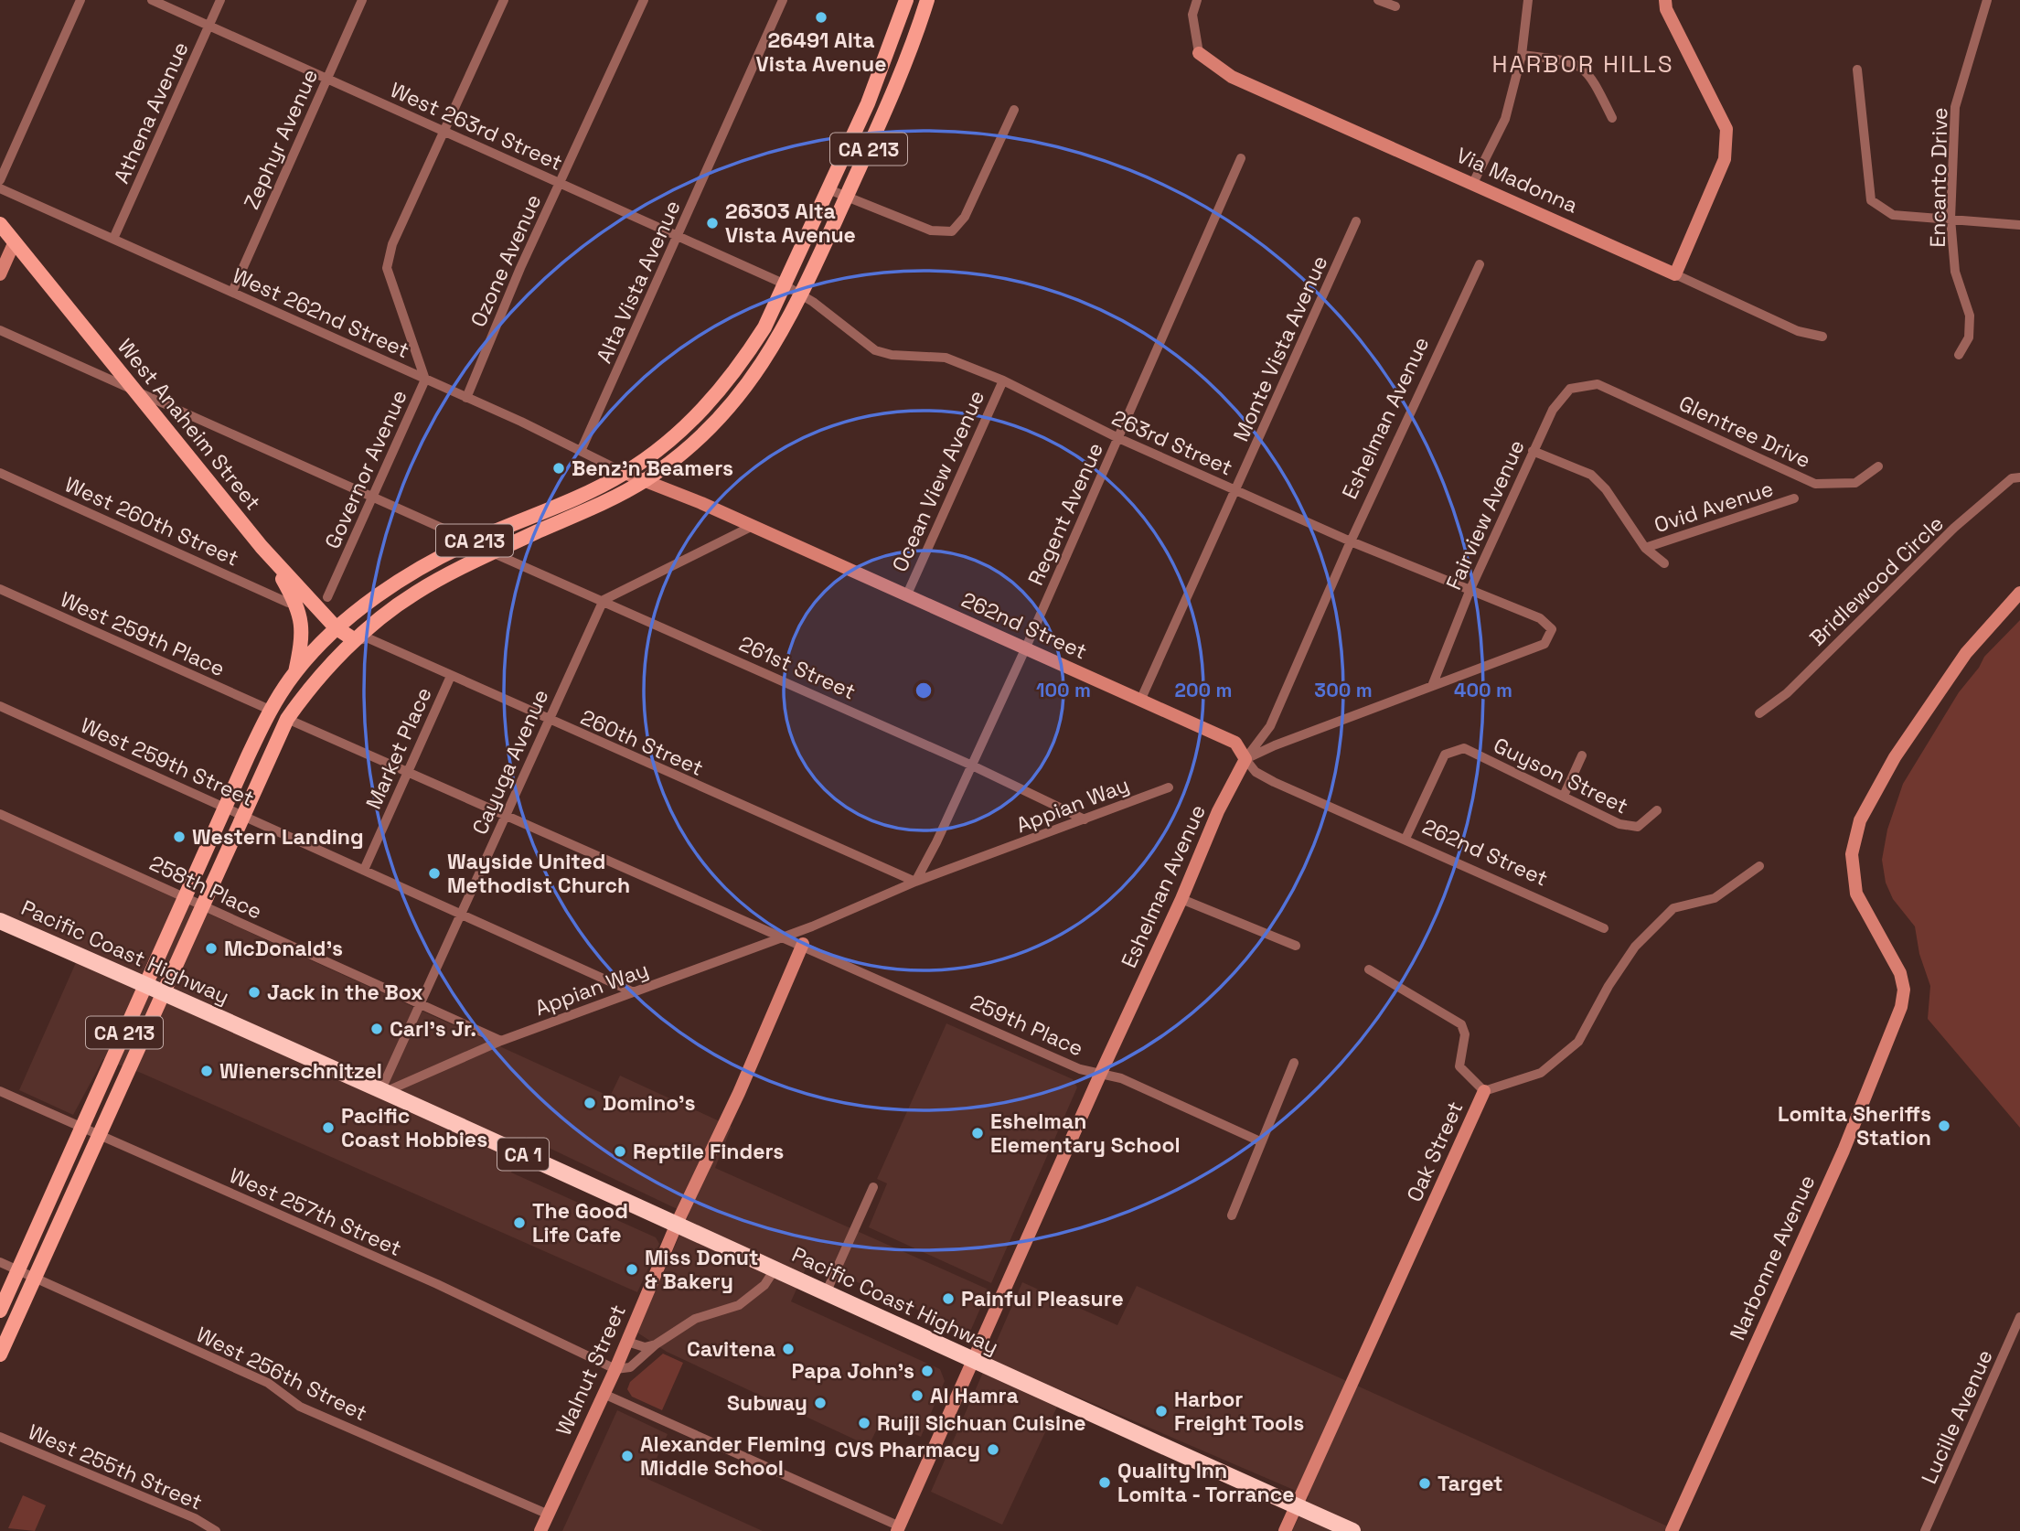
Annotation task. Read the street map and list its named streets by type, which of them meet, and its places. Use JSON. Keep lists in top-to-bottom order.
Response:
{
  "streets": {
    "highway": ["Pacific Coast Highway", "CA 1"],
    "main road": ["CA 213", "West Anaheim Street"],
    "street": [
      "Athena Avenue",
      "West 263rd Street",
      "Zephyr Avenue",
      "Encanto Drive",
      "Via Madonna",
      "Ozone Avenue",
      "Alta Vista Avenue",
      "West 262nd Street",
      "Monte Vista Avenue",
      "Eshelman Avenue",
      "Glentree Drive",
      "263rd Street",
      "Governor Avenue",
      "Ocean View Avenue",
      "Ovid Avenue",
      "Regent Avenue",
      "Fairview Avenue",
      "West 260th Street",
      "Bridlewood Circle",
      "262nd Street",
      "West 259th Place",
      "261st Street",
      "260th Street",
      "Market Place",
      "West 259th Street",
      "Cayuga Avenue",
      "Guyson Street",
      "Appian Way",
      "258th Place",
      "259th Place",
      "Oak Street",
      "West 257th Street",
      "Narbonne Avenue",
      "Walnut Street",
      "West 256th Street",
      "Lucille Avenue",
      "West 255th Street"
    ]
  },
  "crossings": [
    ["Athena Avenue", "West 263rd Street"],
    ["Athena Avenue", "West 262nd Street"],
    ["West 263rd Street", "Zephyr Avenue"],
    ["West 263rd Street", "CA 213"],
    ["West 263rd Street", "Ozone Avenue"],
    ["West 263rd Street", "Alta Vista Avenue"],
    ["West 263rd Street", "263rd Street"],
    ["West 263rd Street", "Governor Avenue"],
    ["Zephyr Avenue", "West 262nd Street"],
    ["CA 213", "West 262nd Street"],
    ["CA 213", "West Anaheim Street"],
    ["CA 213", "263rd Street"],
    ["CA 213", "262nd Street"],
    ["CA 213", "West 259th Place"],
    ["CA 213", "261st Street"],
    ["CA 213", "260th Street"],
    ["CA 213", "West 259th Street"],
    ["CA 213", "258th Place"],
    ["CA 213", "Pacific Coast Highway"],
    ["CA 213", "West 257th Street"],
    ["CA 213", "West 256th Street"],
    ["Ozone Avenue", "West 262nd Street"],
    ["Alta Vista Avenue", "West 262nd Street"],
    ["West 262nd Street", "Governor Avenue"],
    ["West 262nd Street", "262nd Street"],
    ["Monte Vista Avenue", "263rd Street"],
    ["Monte Vista Avenue", "262nd Street"],
    ["Eshelman Avenue", "263rd Street"],
    ["Eshelman Avenue", "262nd Street"],
    ["Eshelman Avenue", "Pacific Coast Highway"],
    ["Eshelman Avenue", "259th Place"],
    ["West Anaheim Street", "260th Street"],
    ["Glentree Drive", "Fairview Avenue"],
    ["263rd Street", "Ocean View Avenue"],
    ["263rd Street", "Regent Avenue"],
    ["263rd Street", "Fairview Avenue"],
    ["Ocean View Avenue", "262nd Street"],
    ["Regent Avenue", "262nd Street"],
    ["Regent Avenue", "261st Street"],
    ["Regent Avenue", "260th Street"],
    ["Regent Avenue", "Appian Way"],
    ["262nd Street", "Guyson Street"],
    ["261st Street", "Cayuga Avenue"],
    ["261st Street", "Appian Way"],
    ["260th Street", "Market Place"],
    ["260th Street", "Cayuga Avenue"],
    ["260th Street", "Appian Way"],
    ["Market Place", "West 259th Street"],
    ["West 259th Street", "Cayuga Avenue"],
    ["West 259th Street", "Appian Way"],
    ["Cayuga Avenue", "Appian Way"],
    ["Cayuga Avenue", "258th Place"],
    ["Cayuga Avenue", "Pacific Coast Highway"],
    ["Appian Way", "258th Place"],
    ["Appian Way", "Pacific Coast Highway"],
    ["Appian Way", "259th Place"],
    ["Pacific Coast Highway", "Oak Street"],
    ["Pacific Coast Highway", "Walnut Street"],
    ["259th Place", "Walnut Street"],
    ["West 257th Street", "Walnut Street"],
    ["Walnut Street", "West 256th Street"]
  ],
  "districts": ["HARBOR HILLS"],
  "places": [
    "26491 Alta Vista Avenue",
    "26303 Alta Vista Avenue",
    "Benz'n Beamers",
    "Western Landing",
    "Wayside United Methodist Church",
    "McDonald's",
    "Jack in the Box",
    "Carl's Jr.",
    "Wienerschnitzel",
    "Domino's",
    "Lomita Sheriffs Station",
    "Pacific Coast Hobbies",
    "Eshelman Elementary School",
    "Reptile Finders",
    "The Good Life Cafe",
    "Miss Donut & Bakery",
    "Painful Pleasure",
    "Cavitena",
    "Papa John's",
    "Al Hamra",
    "Subway",
    "Harbor Freight Tools",
    "Ruiji Sichuan Cuisine",
    "CVS Pharmacy",
    "Alexander Fleming Middle School",
    "Quality Inn Lomita - Torrance",
    "Target"
  ],
  "rings": [
    "100 m",
    "200 m",
    "300 m",
    "400 m"
  ]
}
